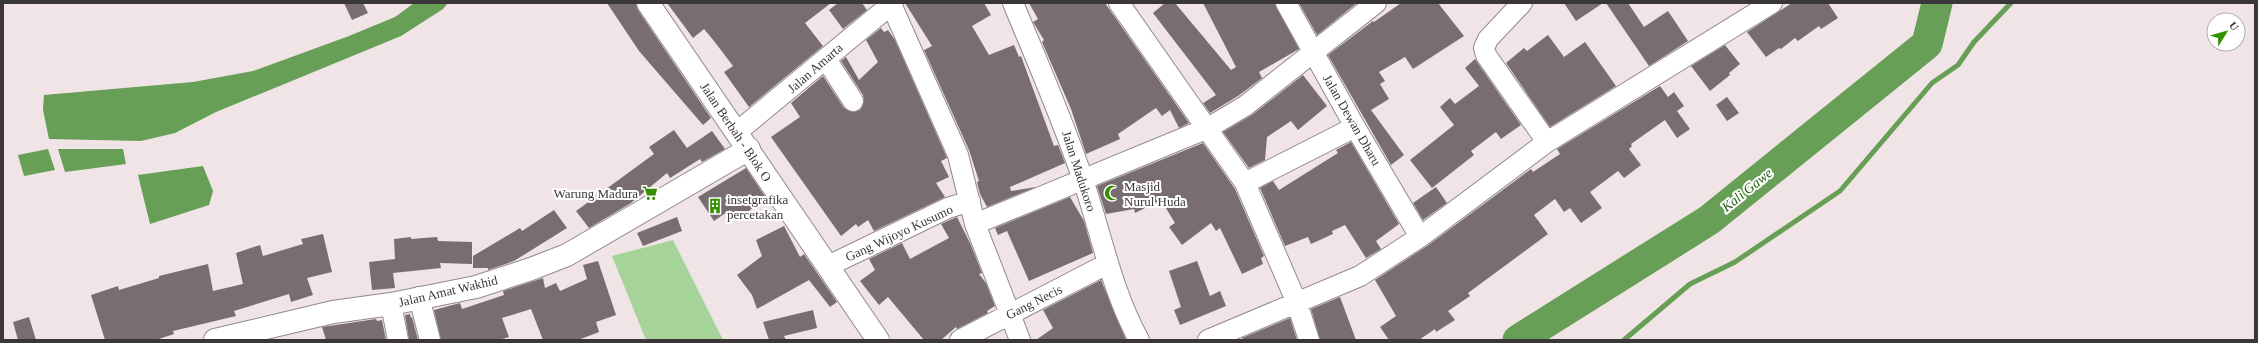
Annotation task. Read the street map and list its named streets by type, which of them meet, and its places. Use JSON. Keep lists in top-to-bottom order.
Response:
{
  "streets": {
    "street": [
      "Jalan Amarta",
      "Jalan Dewan Dharu",
      "Jalan Berbah - Blok O",
      "Jalan Madukoro",
      "Gang Wijoyo Kusumo",
      "Jalan Amat Wakhid",
      "Gang Necis"
    ]
  },
  "crossings": [
    ["Jalan Amarta", "Jalan Berbah - Blok O"],
    ["Jalan Amarta", "Jalan Amat Wakhid"],
    ["Jalan Berbah - Blok O", "Gang Wijoyo Kusumo"],
    ["Jalan Berbah - Blok O", "Jalan Amat Wakhid"],
    ["Jalan Madukoro", "Gang Necis"]
  ],
  "water": ["Kali Gawe"],
  "places": {
    "supermarket": ["Warung Madura"],
    "mosque": ["Masjid Nurul Huda"],
    "building": ["insetgrafika percetakan"]
  },
  "north": "top right"
}
